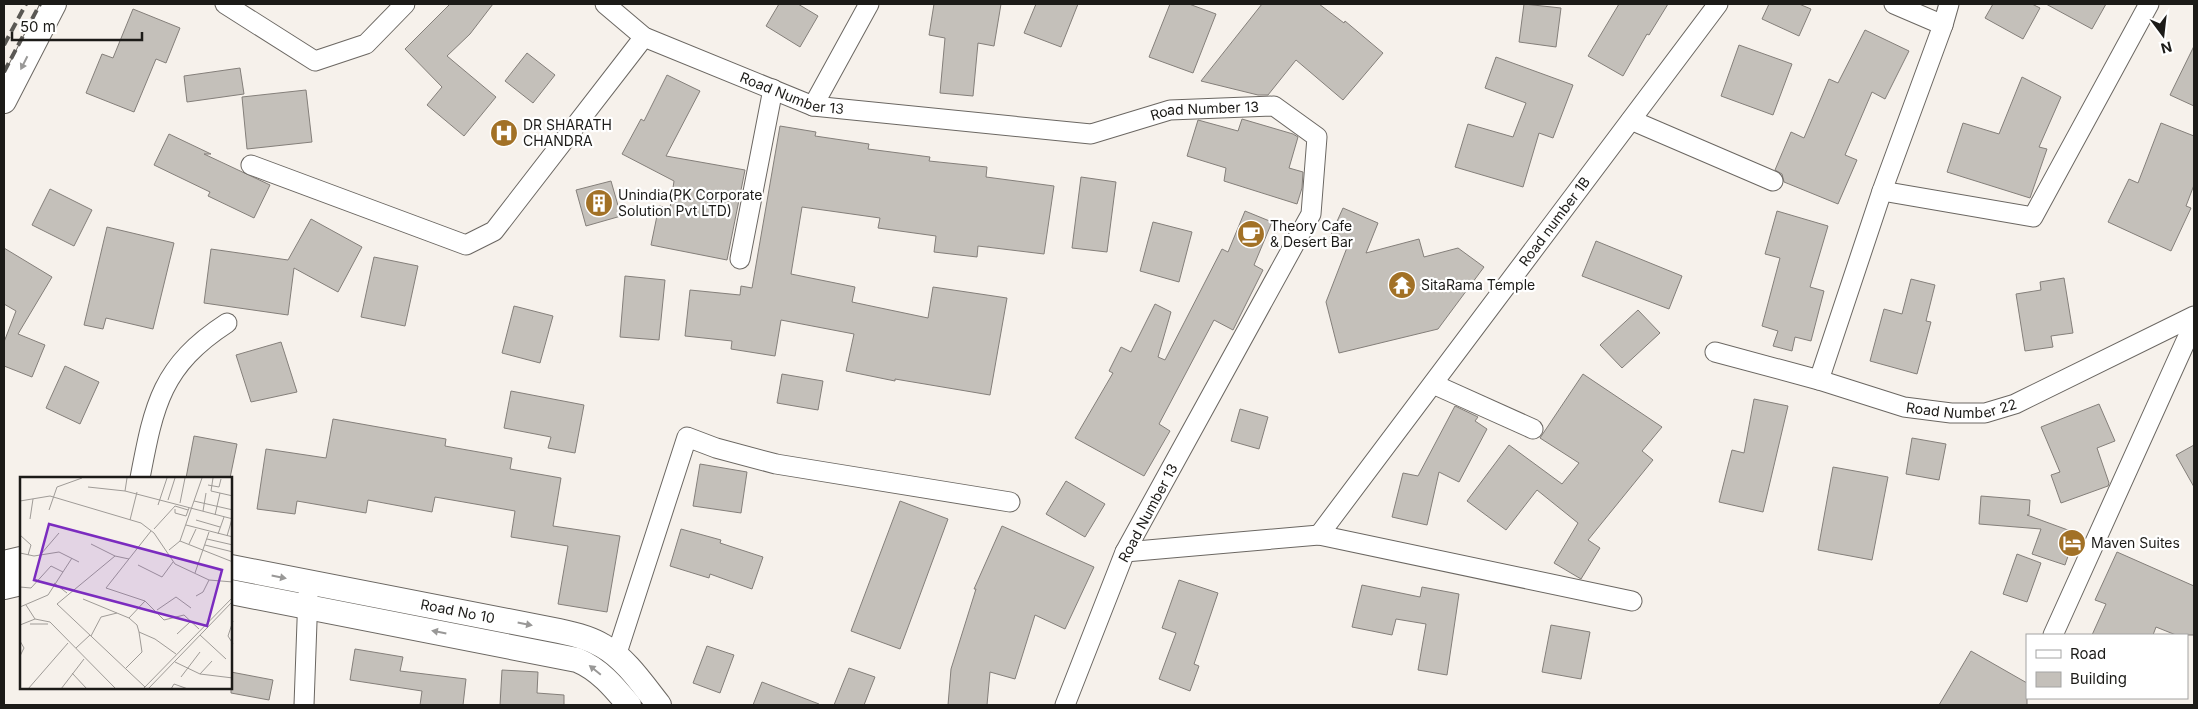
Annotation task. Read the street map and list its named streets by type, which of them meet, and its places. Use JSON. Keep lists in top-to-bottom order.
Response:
{
  "streets": {
    "main road": ["Road No 10"],
    "street": ["Road Number 13", "Road number 1B", "Road Number 22"]
  },
  "places": {
    "hospital": ["DR SHARATH CHANDRA"],
    "building": ["Unindia(PK Corporate Solution Pvt LTD)"],
    "cafe": ["Theory Cafe & Desert Bar"],
    "temple": ["SitaRama Temple"],
    "hotel": ["Maven Suites"]
  },
  "legend": ["Road", "Building"],
  "scale_bar": "50 m",
  "north": "bottom"
}
